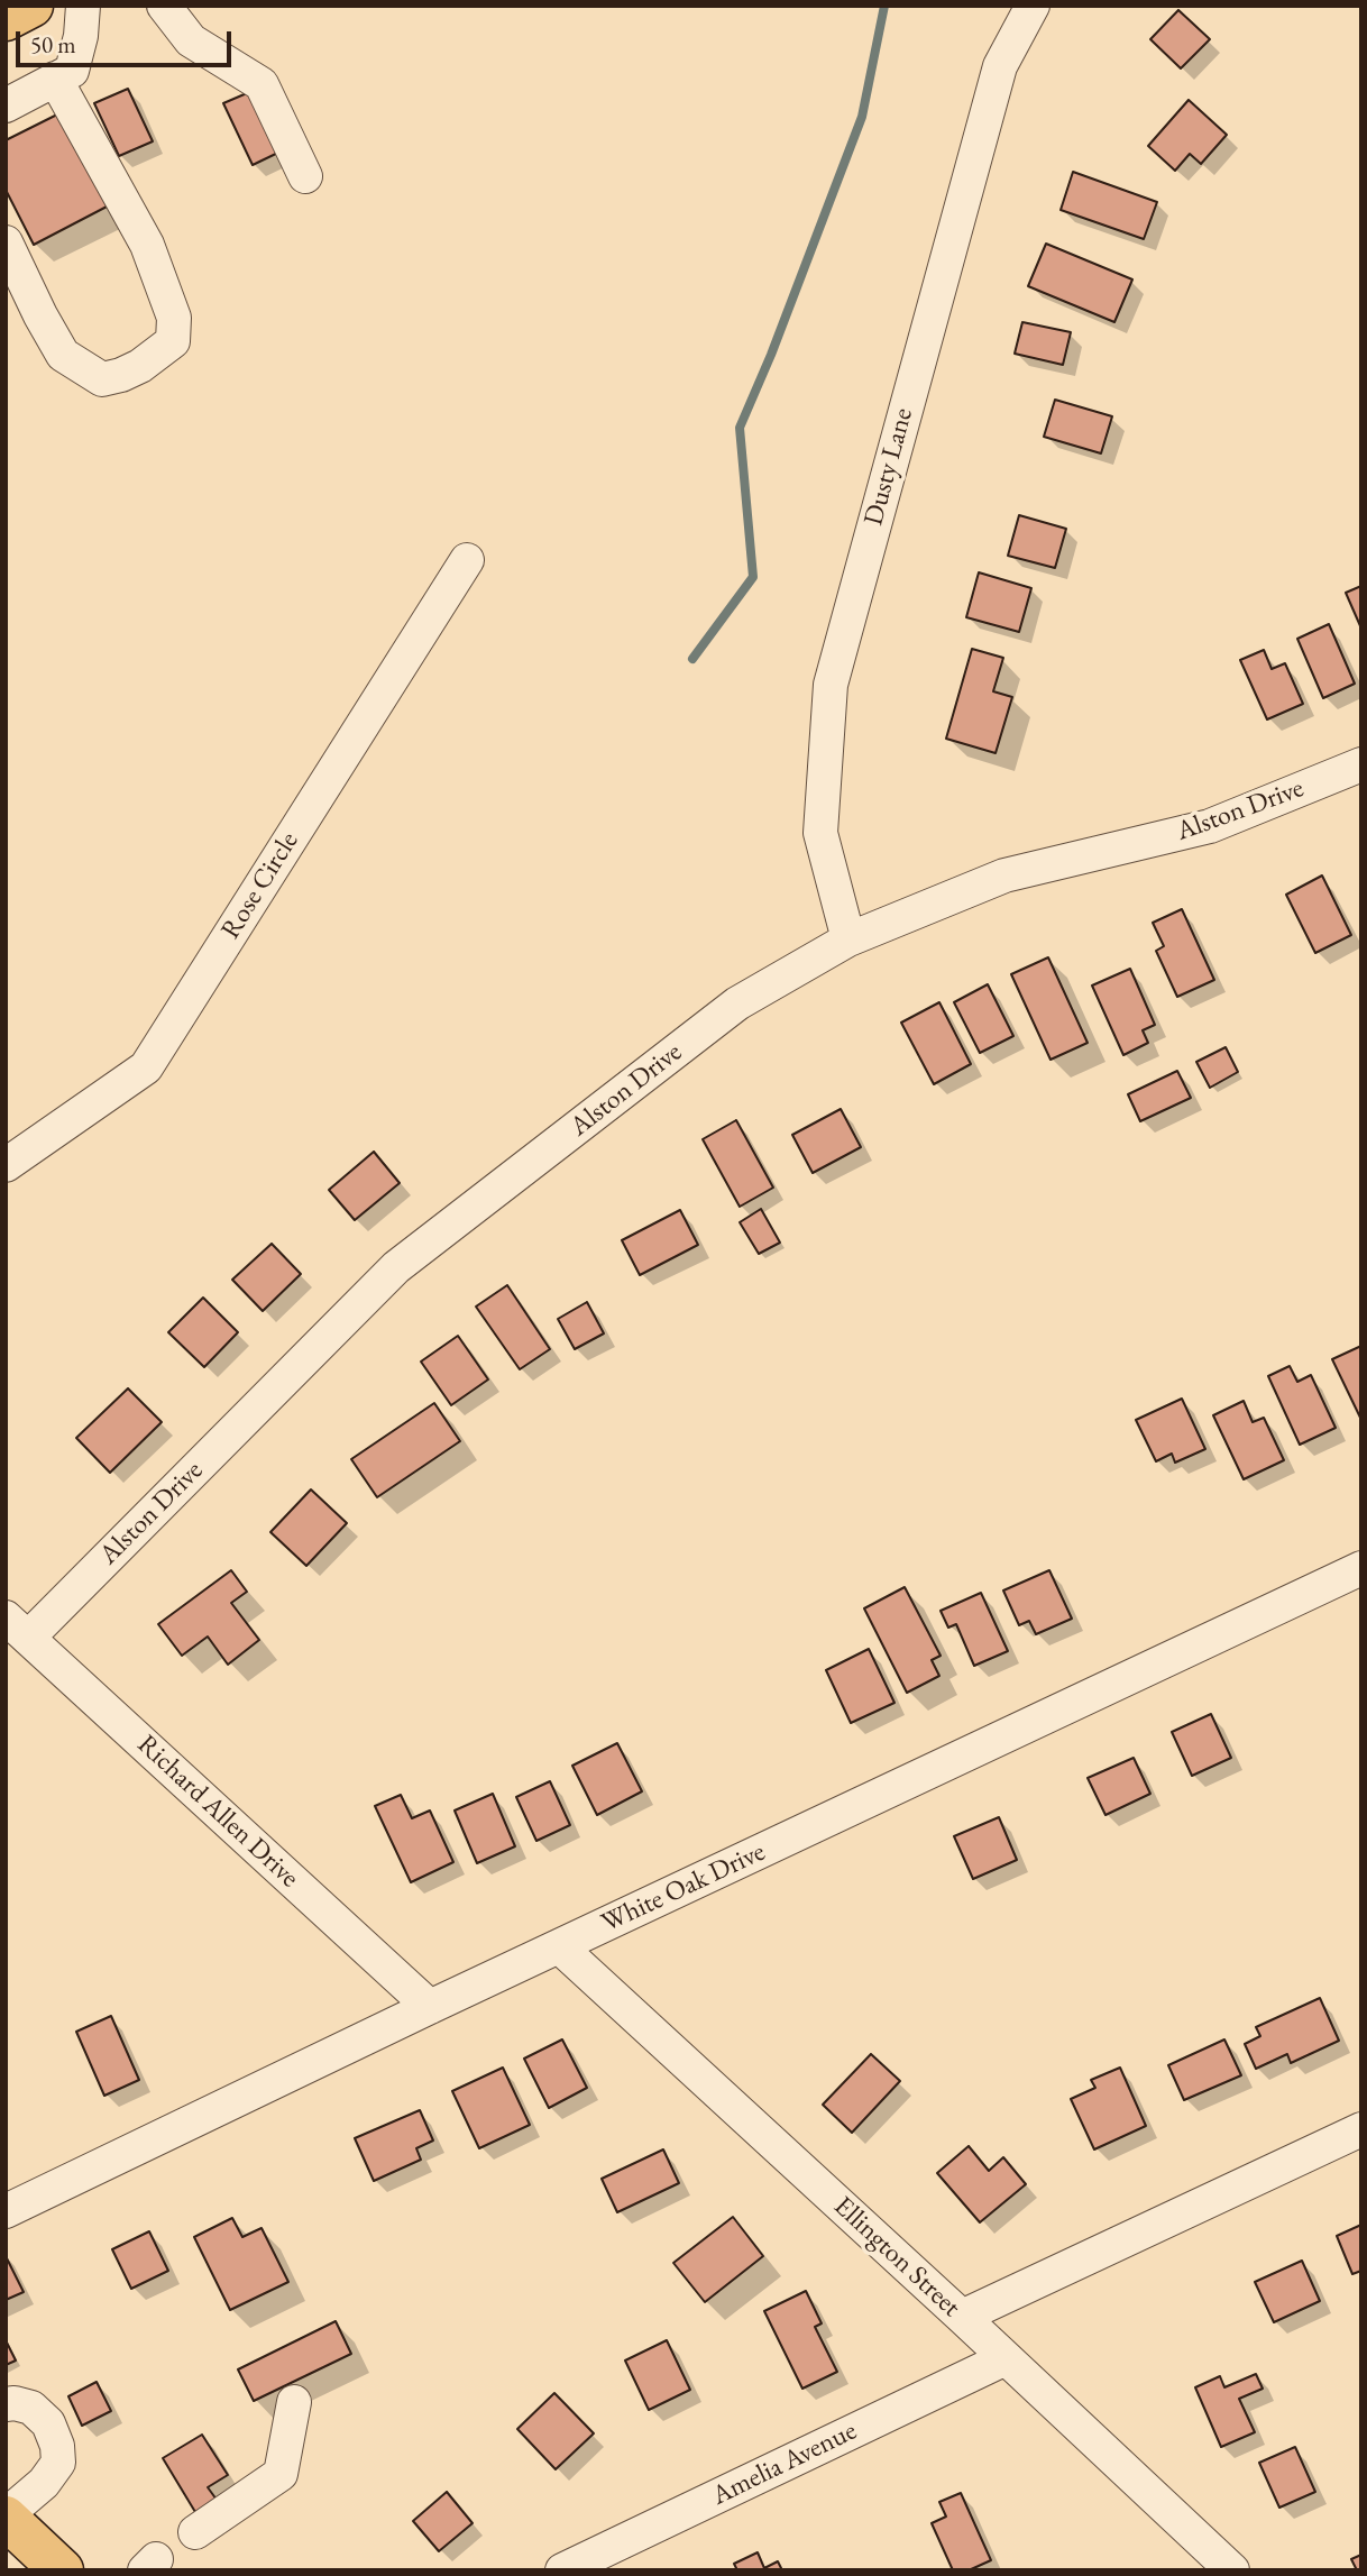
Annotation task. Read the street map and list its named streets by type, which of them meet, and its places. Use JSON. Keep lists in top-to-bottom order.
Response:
{
  "streets": {
    "street": [
      "Dusty Lane",
      "Alston Drive",
      "Rose Circle",
      "Richard Allen Drive",
      "White Oak Drive",
      "Ellington Street",
      "Amelia Avenue"
    ]
  },
  "crossings": [
    ["Dusty Lane", "Alston Drive"],
    ["Alston Drive", "Richard Allen Drive"],
    ["Richard Allen Drive", "White Oak Drive"],
    ["White Oak Drive", "Ellington Street"],
    ["Ellington Street", "Amelia Avenue"]
  ],
  "scale_bar": "50 m"
}
